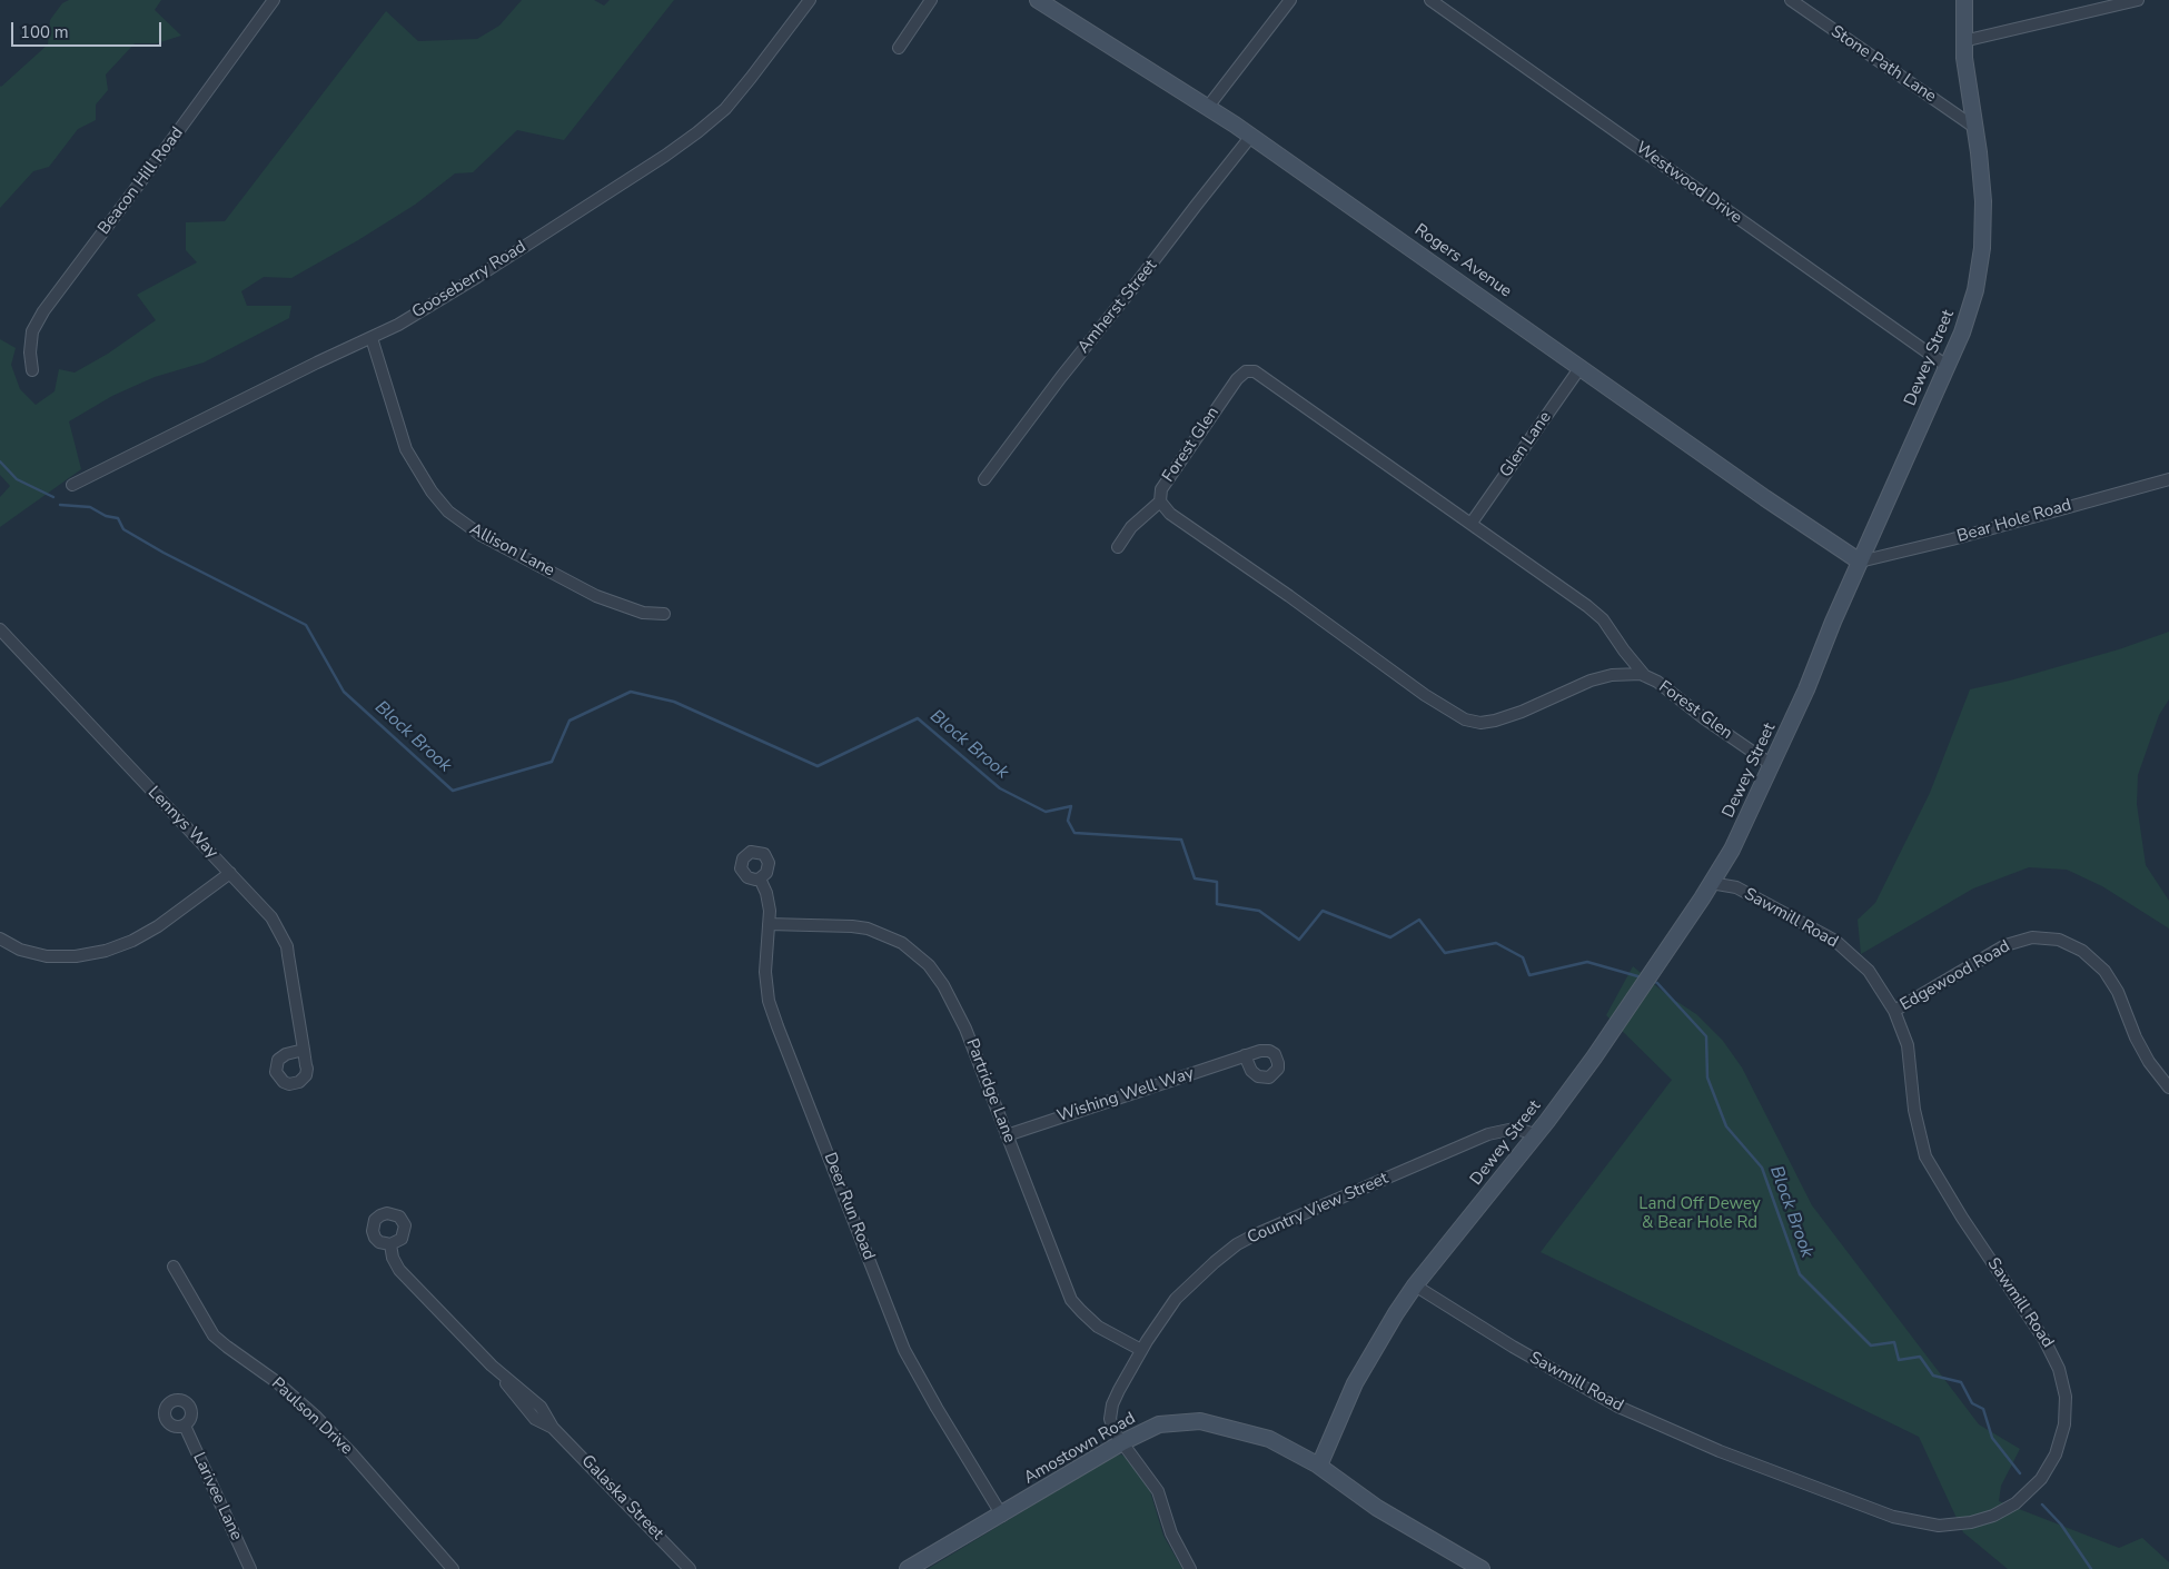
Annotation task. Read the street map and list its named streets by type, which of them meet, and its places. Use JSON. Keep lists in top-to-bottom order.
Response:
{
  "streets": {
    "main road": ["Rogers Avenue", "Dewey Street", "Amostown Road"],
    "street": [
      "Stone Path Lane",
      "Beacon Hill Road",
      "Westwood Drive",
      "Gooseberry Road",
      "Amherst Street",
      "Forest Glen",
      "Glen Lane",
      "Bear Hole Road",
      "Allison Lane",
      "Lennys Way",
      "Sawmill Road",
      "Edgewood Road",
      "Partridge Lane",
      "Wishing Well Way",
      "Deer Run Road",
      "Country View Street",
      "Paulson Drive",
      "Larivee Lane",
      "Galaska Street"
    ]
  },
  "crossings": [
    ["Stone Path Lane", "Dewey Street"],
    ["Westwood Drive", "Dewey Street"],
    ["Rogers Avenue", "Amherst Street"],
    ["Rogers Avenue", "Dewey Street"],
    ["Rogers Avenue", "Glen Lane"],
    ["Rogers Avenue", "Bear Hole Road"],
    ["Gooseberry Road", "Allison Lane"],
    ["Dewey Street", "Forest Glen"],
    ["Dewey Street", "Bear Hole Road"],
    ["Dewey Street", "Sawmill Road"],
    ["Dewey Street", "Country View Street"],
    ["Dewey Street", "Amostown Road"],
    ["Forest Glen", "Glen Lane"],
    ["Sawmill Road", "Edgewood Road"],
    ["Partridge Lane", "Wishing Well Way"],
    ["Partridge Lane", "Deer Run Road"],
    ["Partridge Lane", "Country View Street"],
    ["Deer Run Road", "Amostown Road"],
    ["Country View Street", "Amostown Road"]
  ],
  "water": ["Block Brook"],
  "parks": ["Land Off Dewey & Bear Hole Rd"],
  "scale_bar": "100 m"
}
